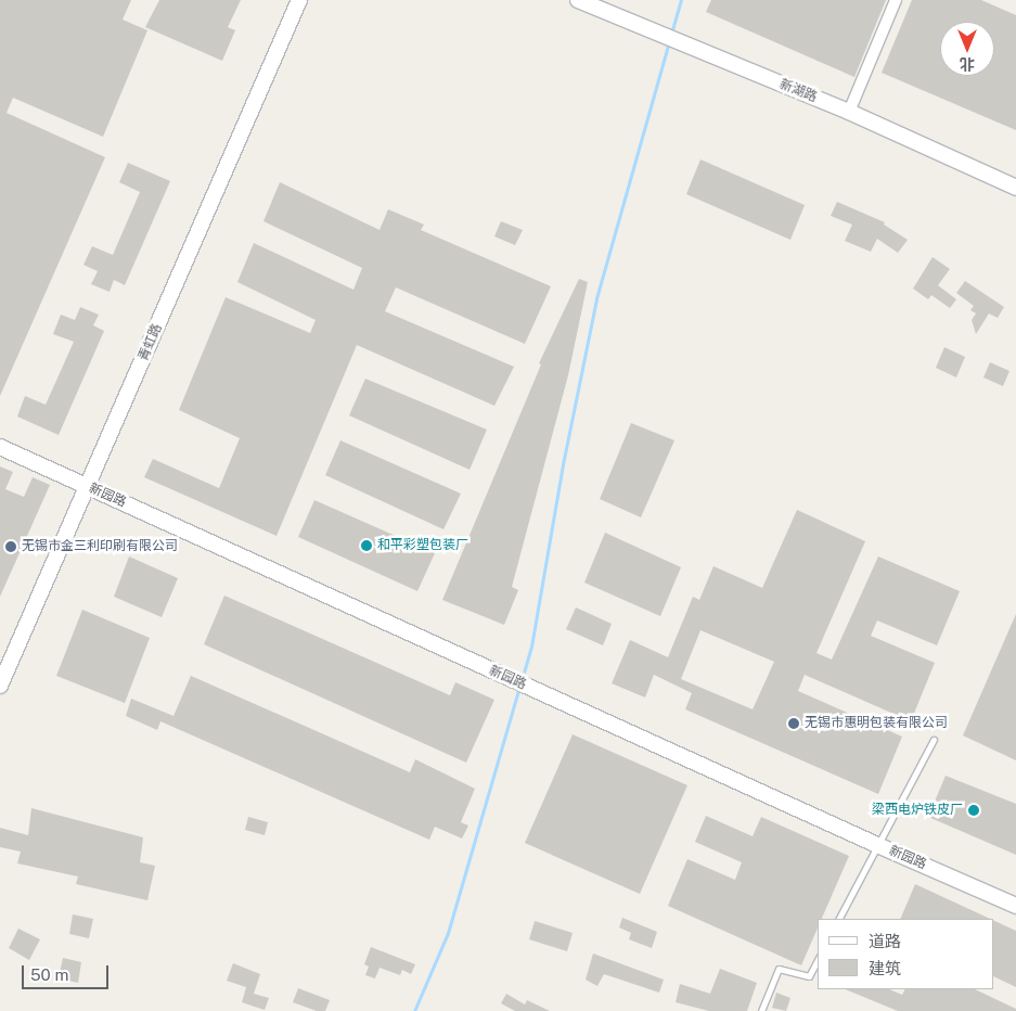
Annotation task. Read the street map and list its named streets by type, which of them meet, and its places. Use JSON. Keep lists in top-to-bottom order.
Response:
{
  "streets": {
    "street": ["新湖路", "青虹路", "新园路"]
  },
  "crossings": [
    ["青虹路", "新园路"]
  ],
  "places": [
    "和平彩塑包装厂",
    "无锡市金三利印刷有限公司",
    "无锡市惠明包装有限公司",
    "梁西电炉铁皮厂"
  ],
  "legend": ["道路", "建筑"],
  "scale_bar": "50 m",
  "north": "bottom"
}
